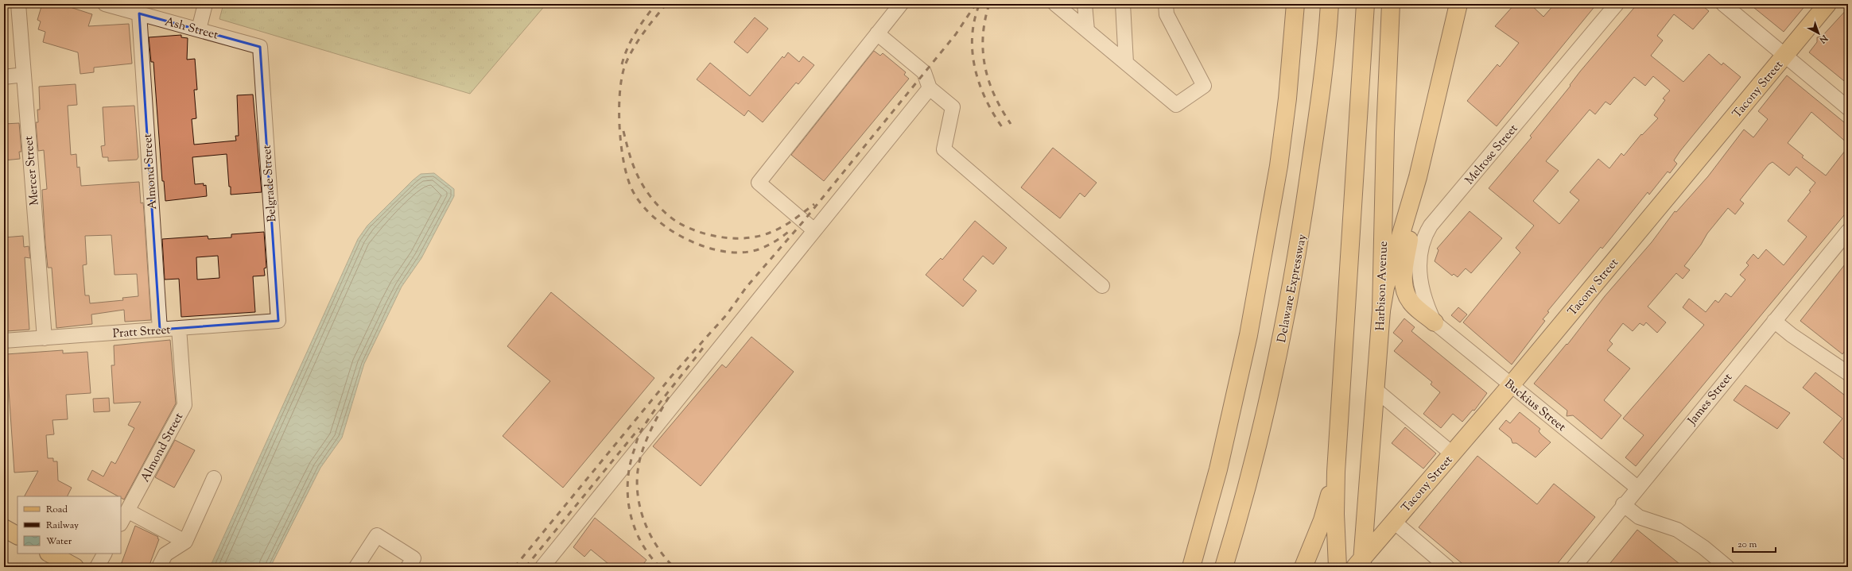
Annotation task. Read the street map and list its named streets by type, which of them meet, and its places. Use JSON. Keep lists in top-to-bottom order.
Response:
{
  "streets": {
    "main road": ["Tacony Street", "Harbison Avenue", "Delaware Expressway"],
    "street": [
      "Ash Street",
      "Melrose Street",
      "Mercer Street",
      "Almond Street",
      "Belgrade Street",
      "Pratt Street",
      "James Street",
      "Buckius Street"
    ]
  },
  "crossings": [
    ["Ash Street", "Almond Street"],
    ["Ash Street", "Belgrade Street"],
    ["Tacony Street", "Harbison Avenue"],
    ["Tacony Street", "Buckius Street"],
    ["Melrose Street", "Buckius Street"],
    ["Mercer Street", "Pratt Street"],
    ["Almond Street", "Pratt Street"],
    ["Belgrade Street", "Pratt Street"],
    ["James Street", "Buckius Street"]
  ],
  "legend": ["Road", "Railway", "Water"],
  "scale_bar": "20 m",
  "north": "bottom right"
}
